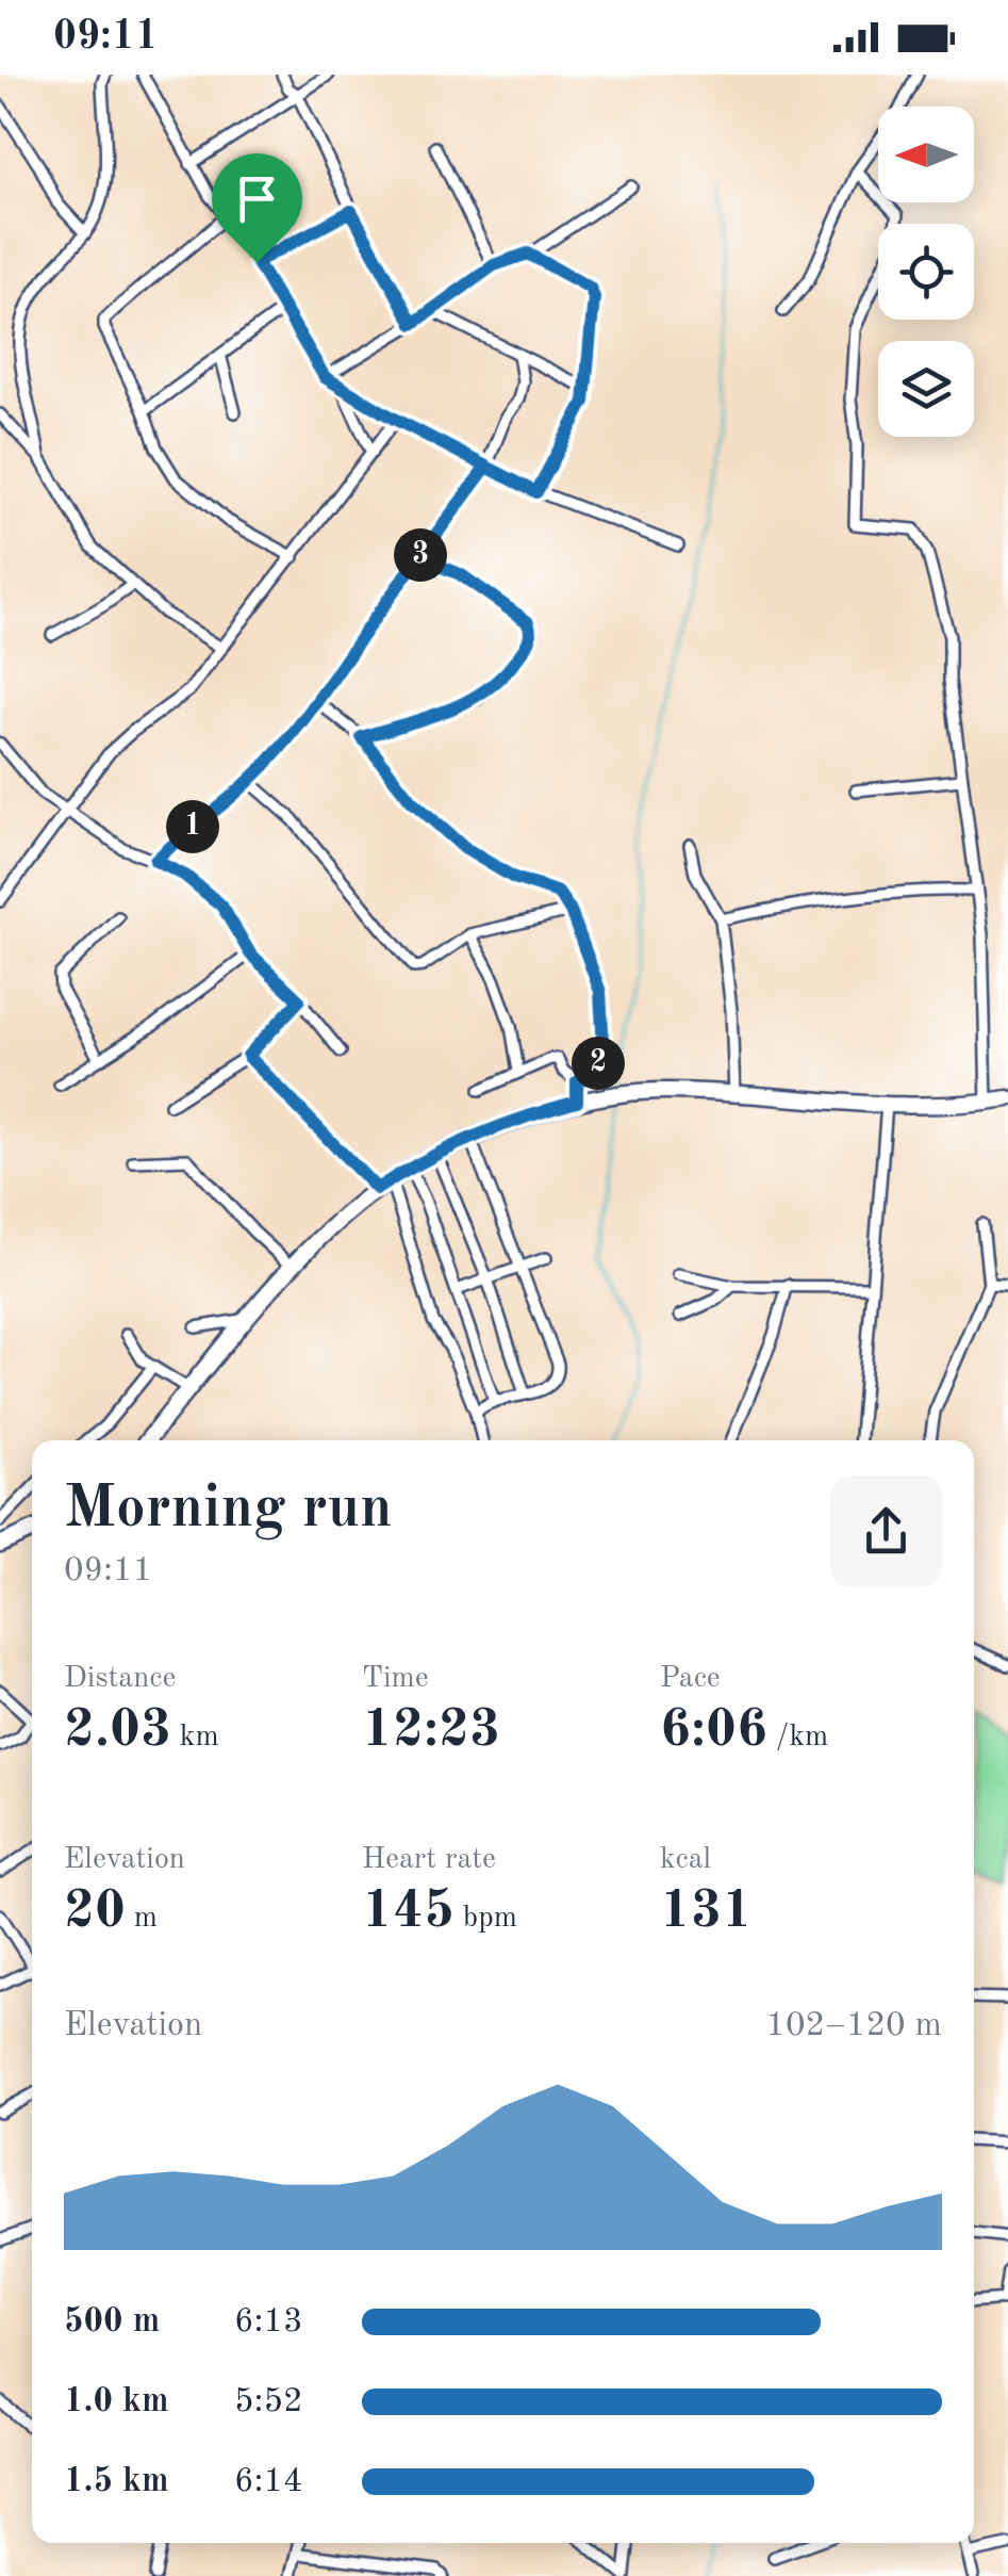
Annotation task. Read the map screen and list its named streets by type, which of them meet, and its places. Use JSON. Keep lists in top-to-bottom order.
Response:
{
  "north": "left",
  "page": {
    "status": "09:11",
    "pins": ["3", "1", "2"],
    "heading": ["Morning run", "09:11"],
    "stats": [
      ["Distance", "2.03 km"],
      ["Time", "12:23"],
      ["Pace", "6:06 /km"],
      ["Elevation", "20 m"],
      ["Heart rate", "145 bpm"],
      ["kcal", "131"]
    ],
    "chart": ["Elevation", "102–120 m"],
    "list": [
      {
        "name": "500 m",
        "note": "6:13"
      },
      {
        "name": "1.0 km",
        "note": "5:52"
      },
      {
        "name": "1.5 km",
        "note": "6:14"
      }
    ]
  }
}
